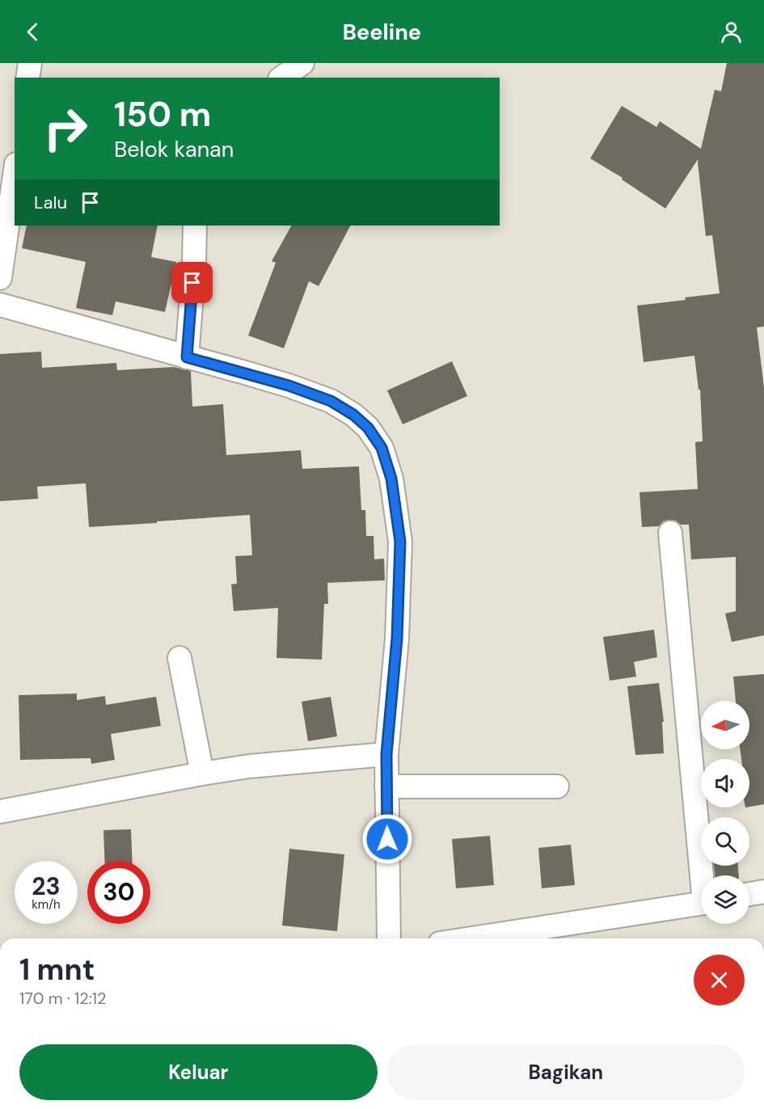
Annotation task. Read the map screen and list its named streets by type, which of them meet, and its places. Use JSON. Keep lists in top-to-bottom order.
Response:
{
  "north": "left",
  "page": {
    "header": "Beeline",
    "turn": ["150 m", "Belok kanan"],
    "then": "Lalu",
    "speed": "23 km/h",
    "limit": "30",
    "heading": ["1 mnt", "170 m · 12:12"],
    "buttons": ["Keluar", "Bagikan"]
  }
}
